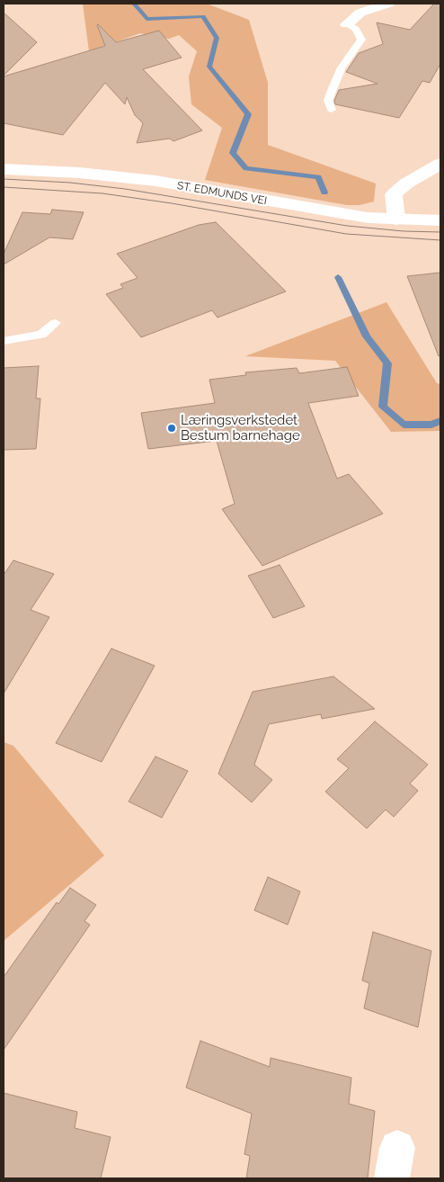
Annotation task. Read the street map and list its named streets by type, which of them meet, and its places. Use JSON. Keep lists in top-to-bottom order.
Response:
{
  "streets": {
    "street": ["ST. EDMUNDS VEI"]
  },
  "places": ["Læringsverkstedet Bestum barnehage"]
}
